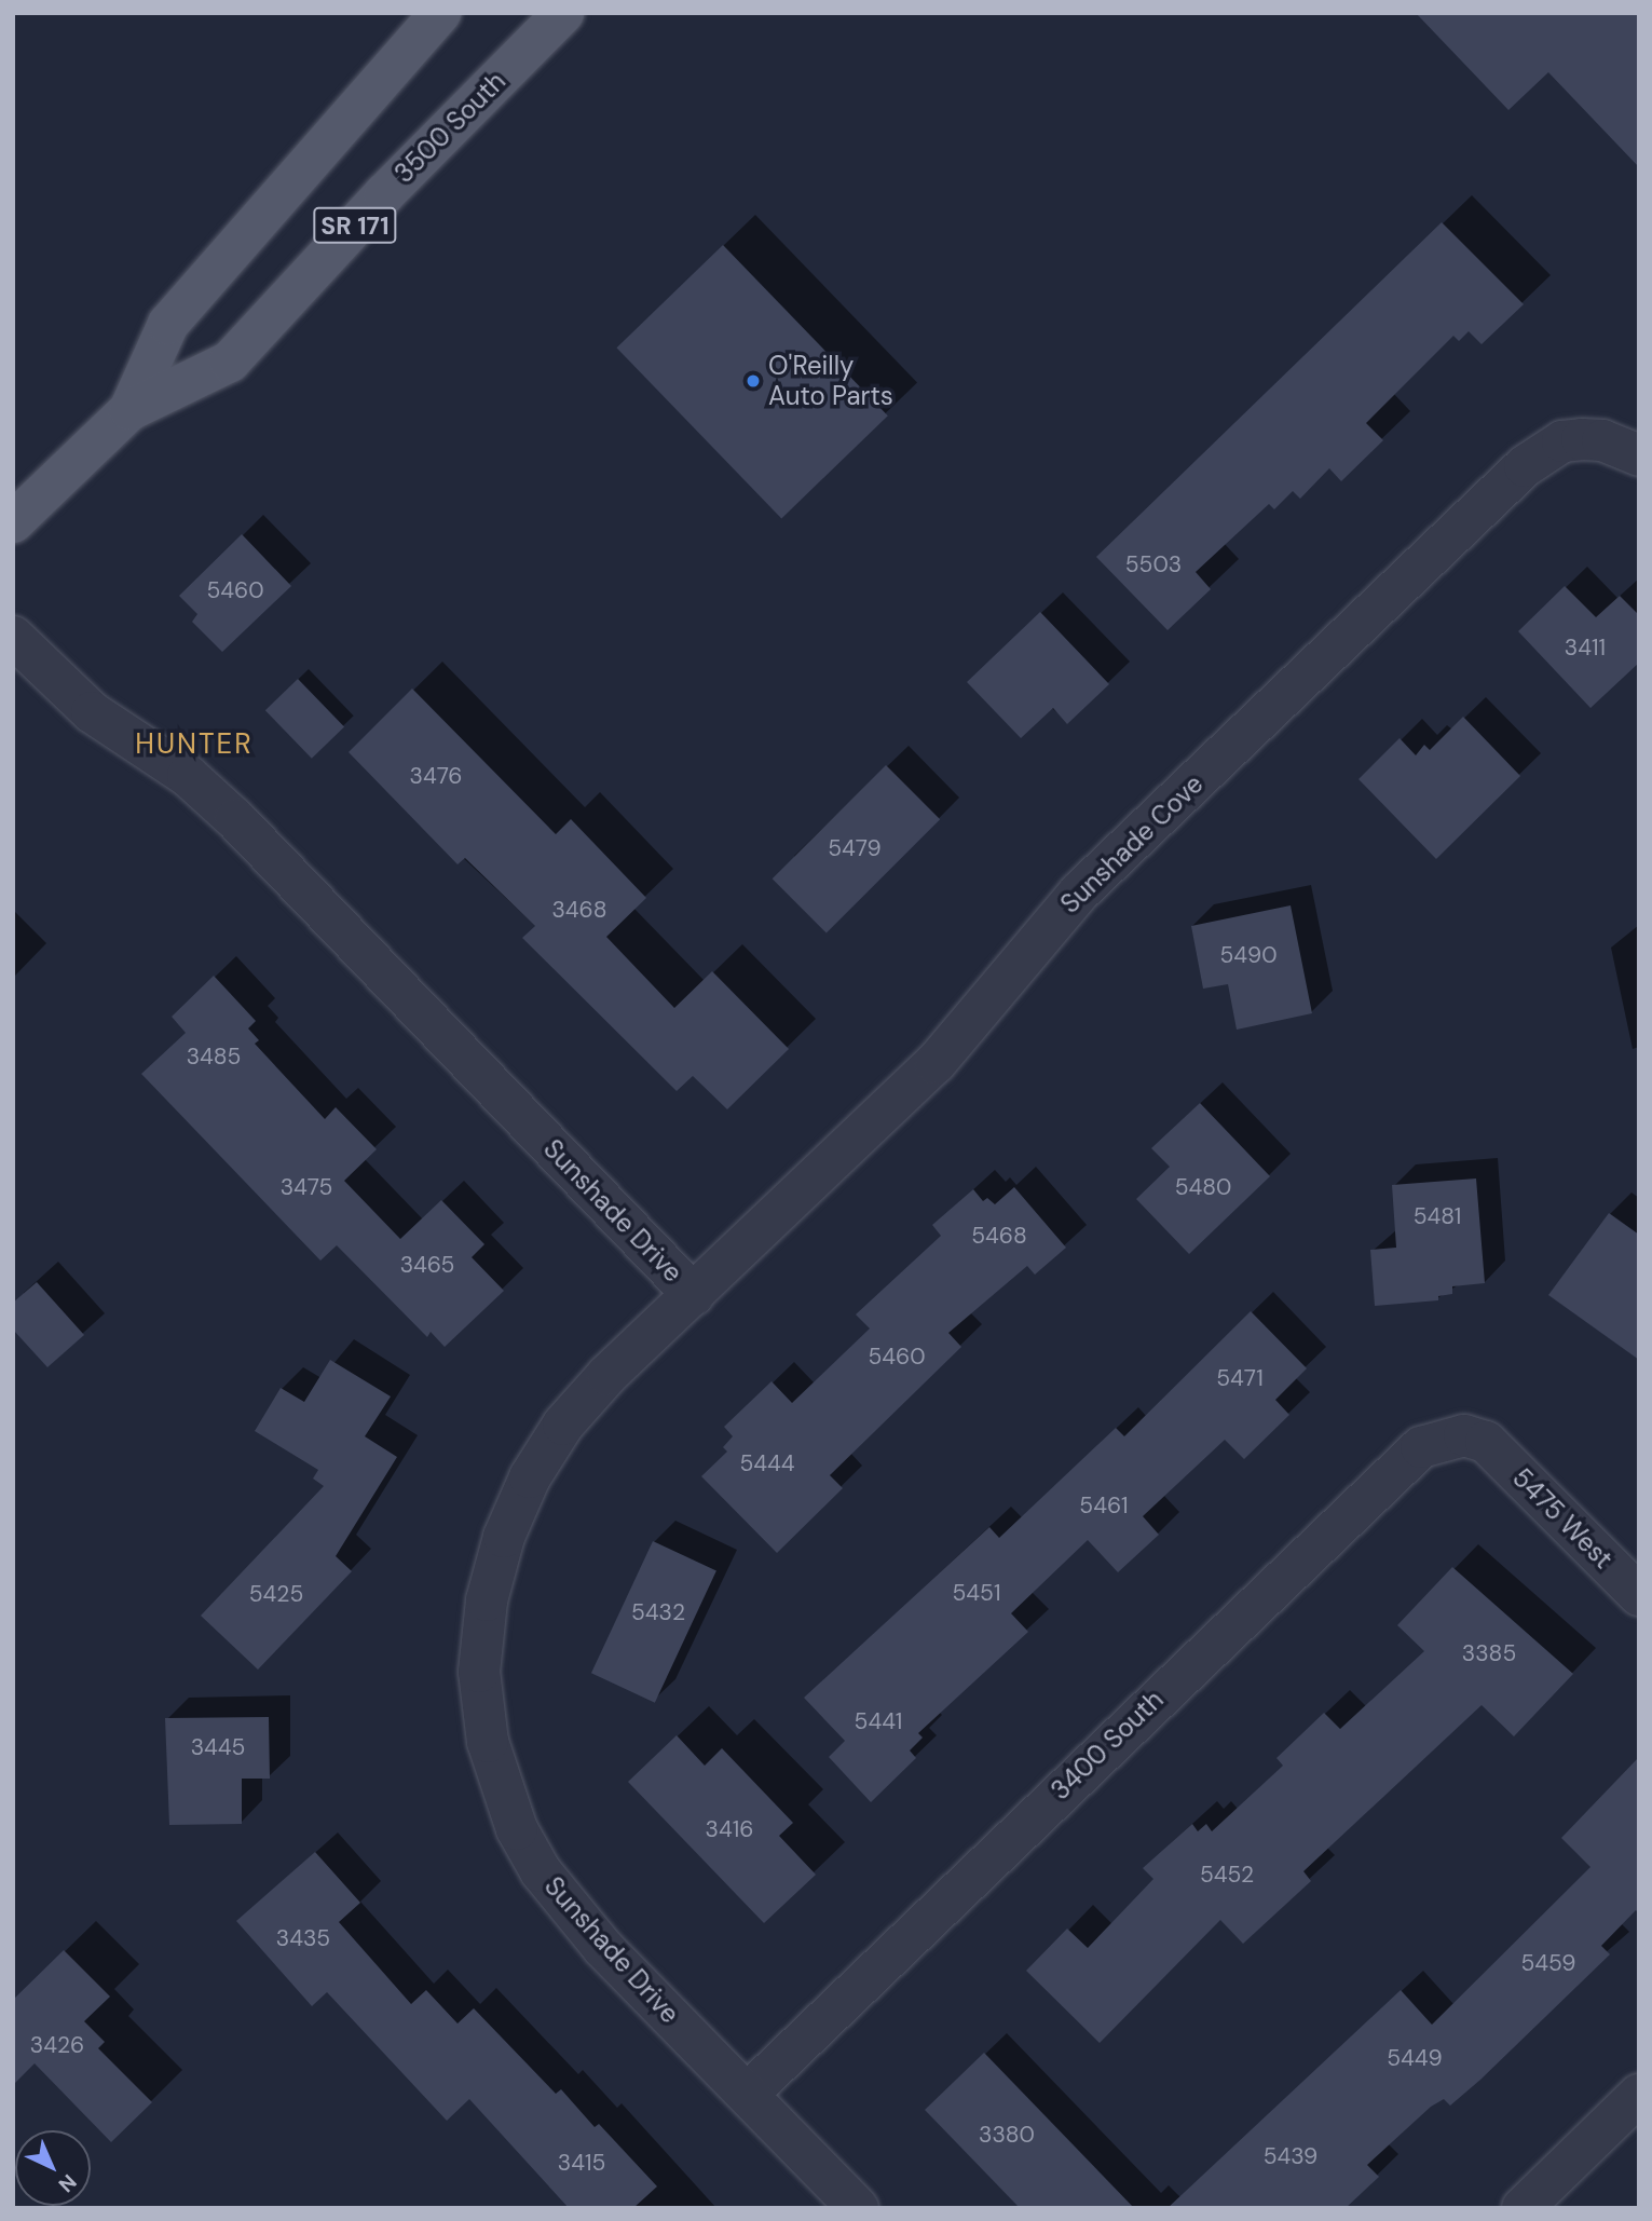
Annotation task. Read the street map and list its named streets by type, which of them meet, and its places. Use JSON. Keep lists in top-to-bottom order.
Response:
{
  "streets": {
    "main road": ["3500 South", "SR 171"],
    "street": [
      "Sunshade Cove",
      "Sunshade Drive",
      "5475 West",
      "3400 South"
    ]
  },
  "crossings": [
    ["Sunshade Cove", "Sunshade Drive"],
    ["Sunshade Drive", "3400 South"],
    ["5475 West", "3400 South"]
  ],
  "districts": ["HUNTER"],
  "places": ["O'Reilly Auto Parts"],
  "house_numbers": [
    "5503",
    "5460",
    "3411",
    "3476",
    "5479",
    "3468",
    "5490",
    "3485",
    "3475",
    "5480",
    "5481",
    "5468",
    "3465",
    "5460",
    "5471",
    "5444",
    "5461",
    "5451",
    "5425",
    "5432",
    "3385",
    "5441",
    "3445",
    "3416",
    "5452",
    "3435",
    "5459",
    "3426",
    "5449",
    "3380",
    "5439",
    "3415"
  ],
  "north": "bottom right"
}
